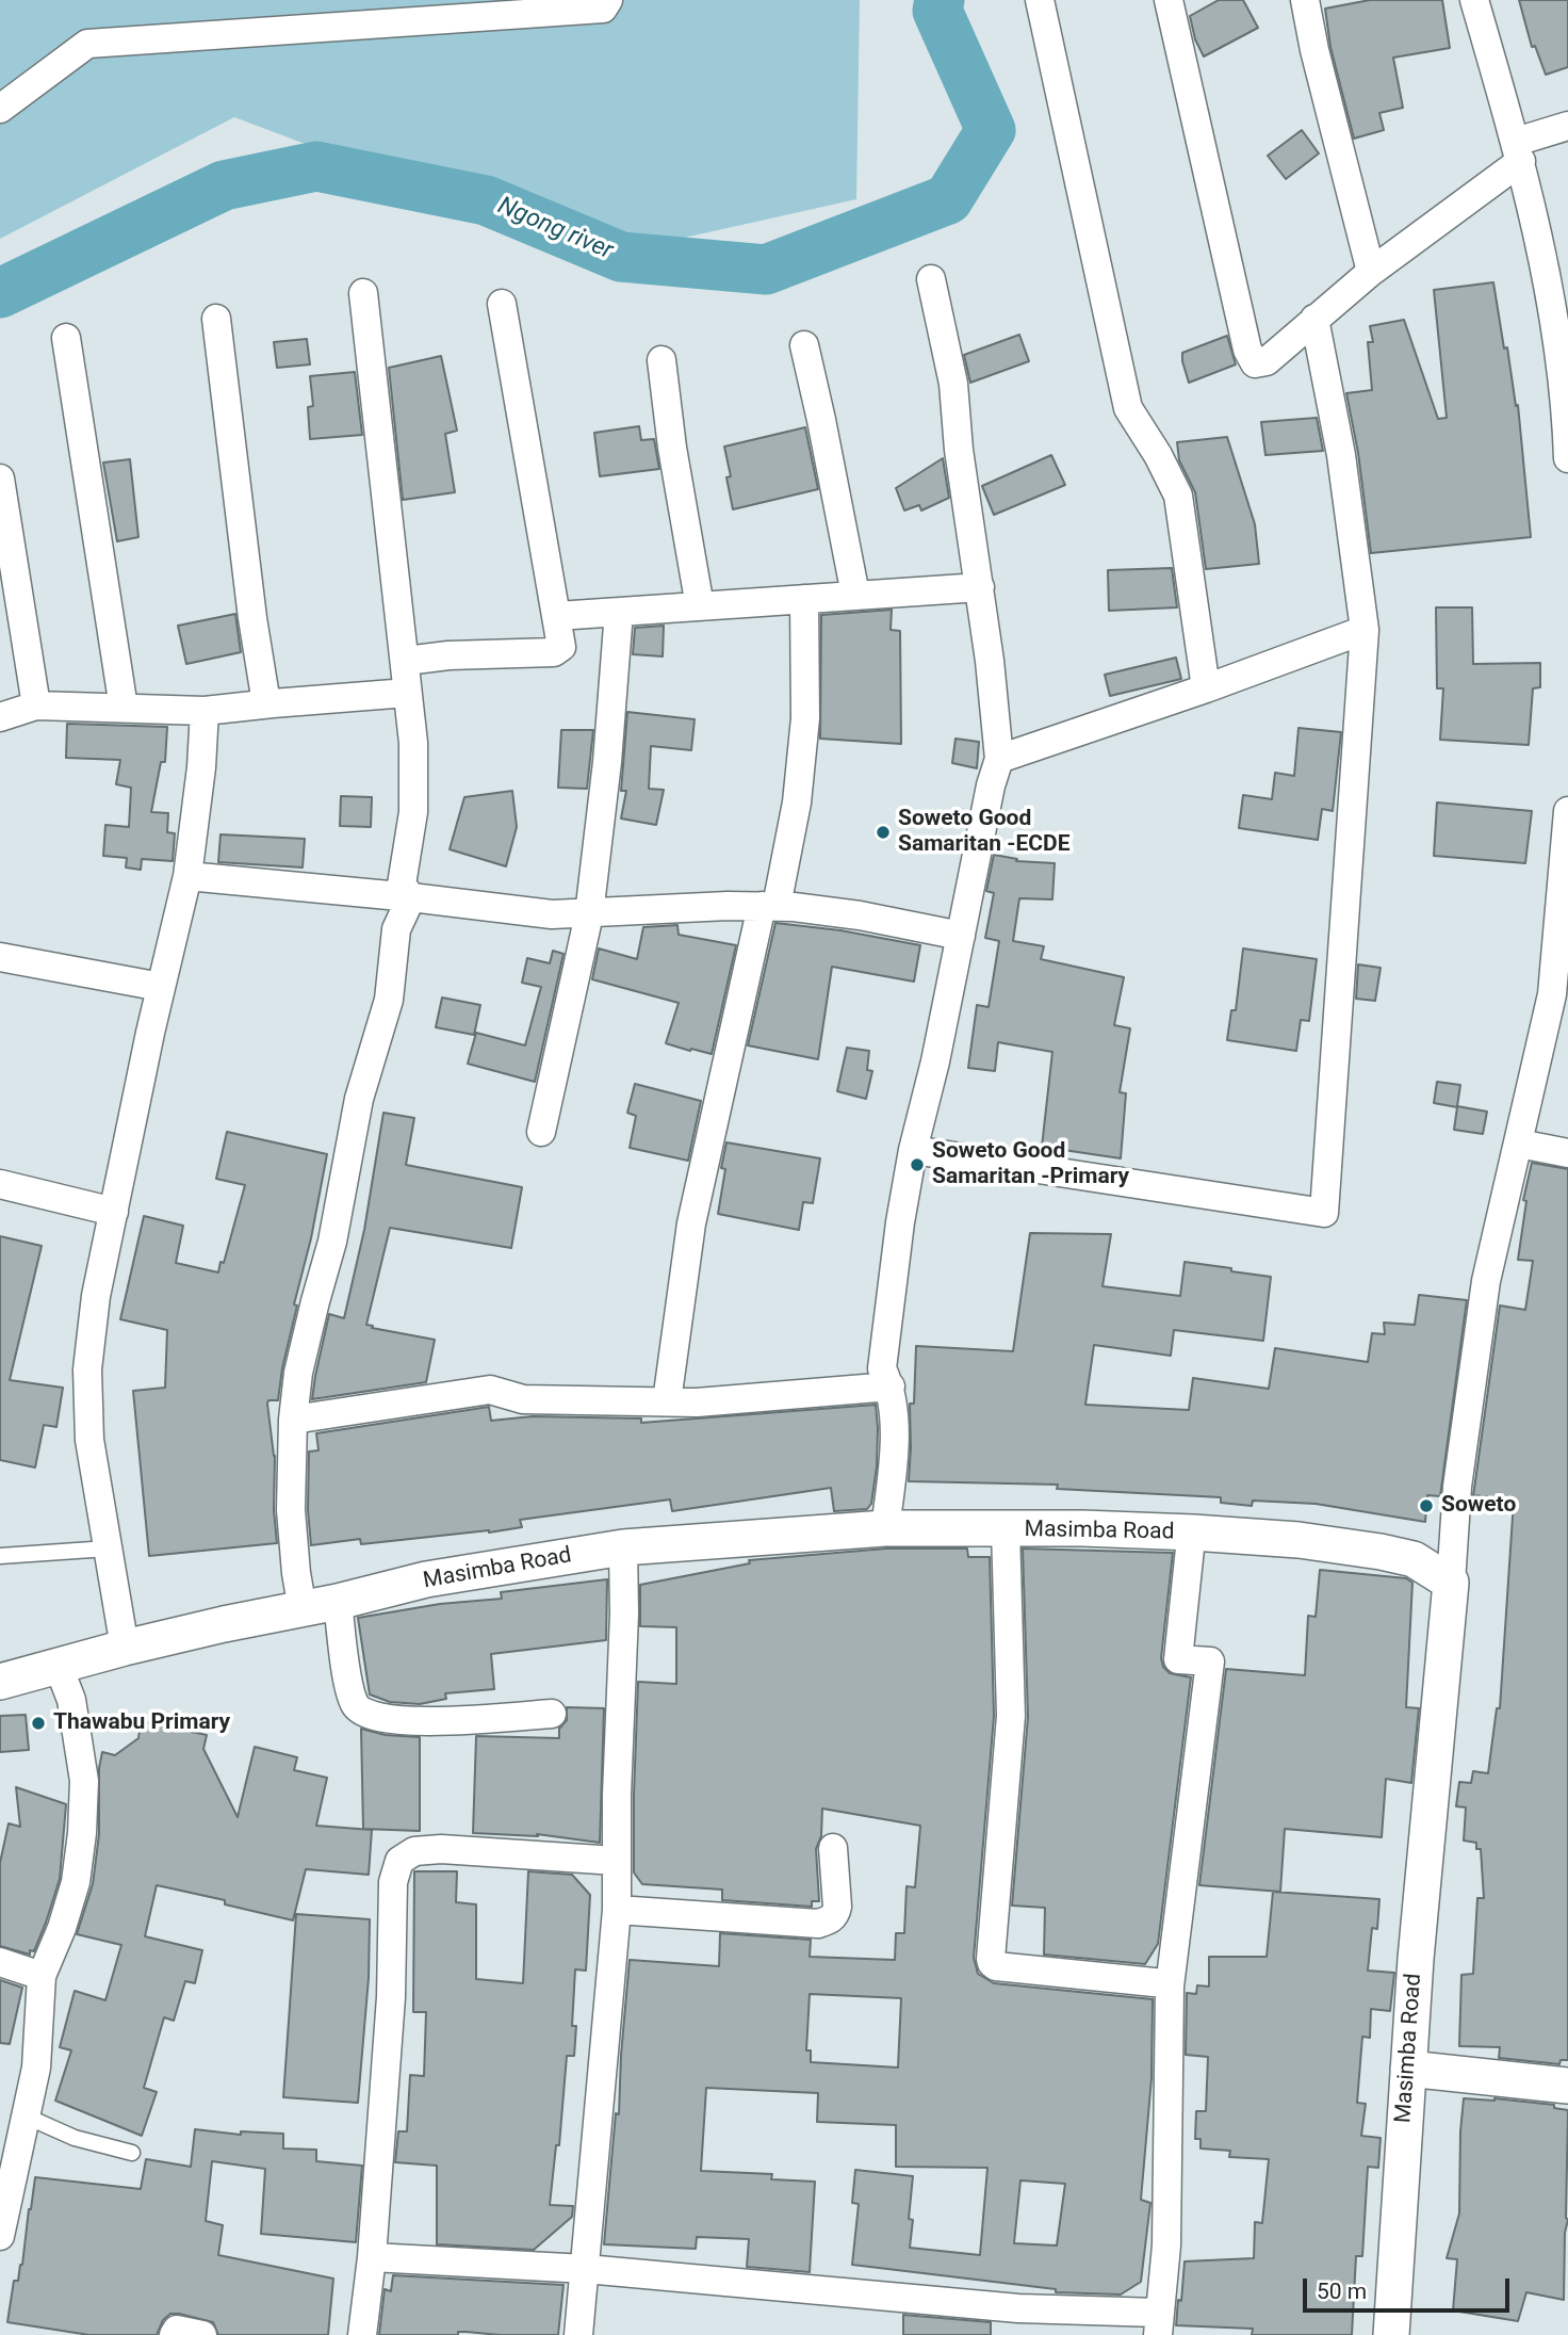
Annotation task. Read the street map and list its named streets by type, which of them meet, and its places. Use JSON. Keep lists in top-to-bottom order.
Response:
{
  "streets": {
    "street": ["Masimba Road"]
  },
  "water": ["Ngong river"],
  "places": [
    "Soweto Good Samaritan -ECDE",
    "Soweto Good Samaritan -Primary",
    "Soweto",
    "Thawabu Primary"
  ],
  "scale_bar": "50 m"
}
